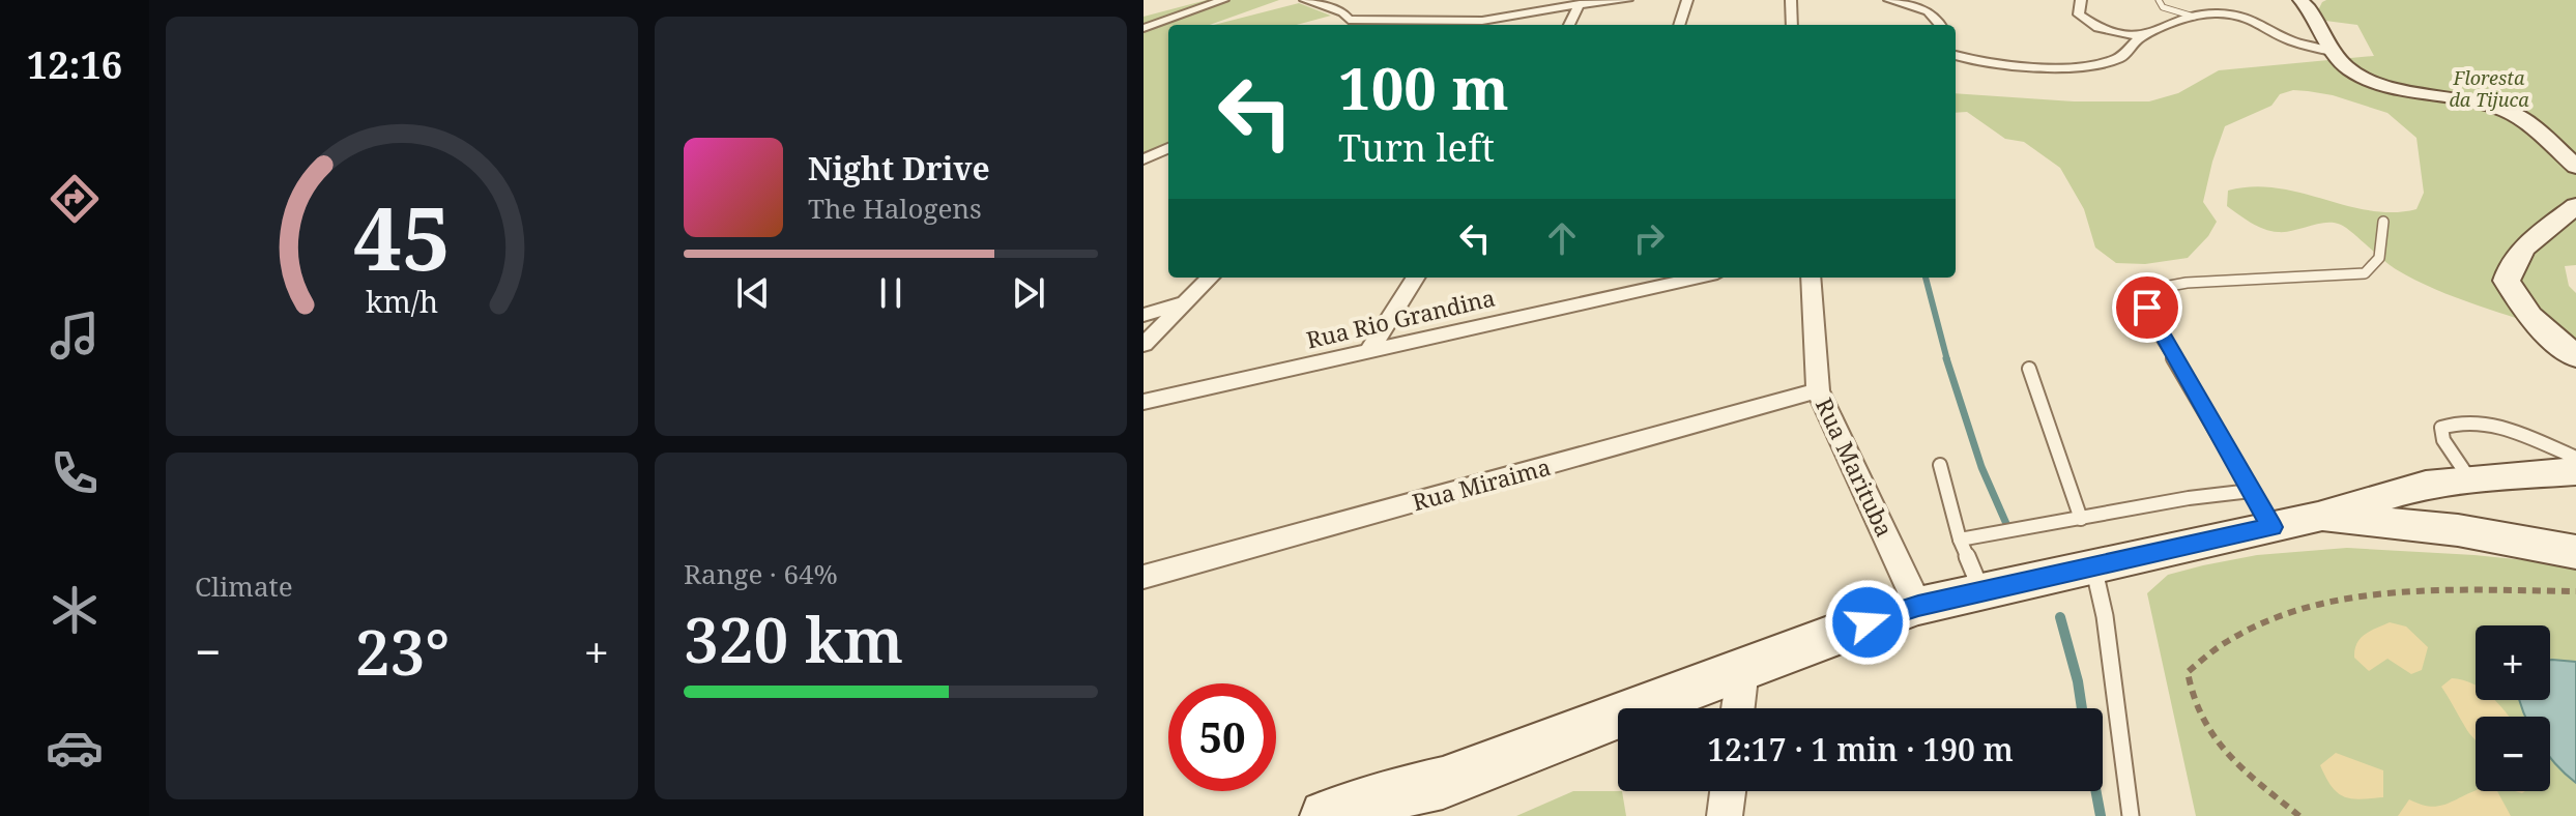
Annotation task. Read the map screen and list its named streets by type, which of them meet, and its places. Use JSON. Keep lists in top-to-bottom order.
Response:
{
  "streets": {
    "street": ["Rua Rio Grandina", "Rua Marituba", "Rua Miraima"]
  },
  "crossings": [
    ["Rua Marituba", "Rua Miraima"]
  ],
  "parks": ["Floresta da Tijuca"],
  "page": {
    "tabs": "12:16",
    "turn": ["100 m", "Turn left"],
    "song": ["Night Drive", "The Halogens"],
    "tile": [
      "Climate",
      ["Range · 64%", "320 km"]
    ],
    "heat": ["−", "23°", "+"],
    "map_buttons": ["+", "−"],
    "limit": "50",
    "trip": "12:17 · 1 min · 190 m",
    "gauge": ["45", "km/h"]
  }
}
